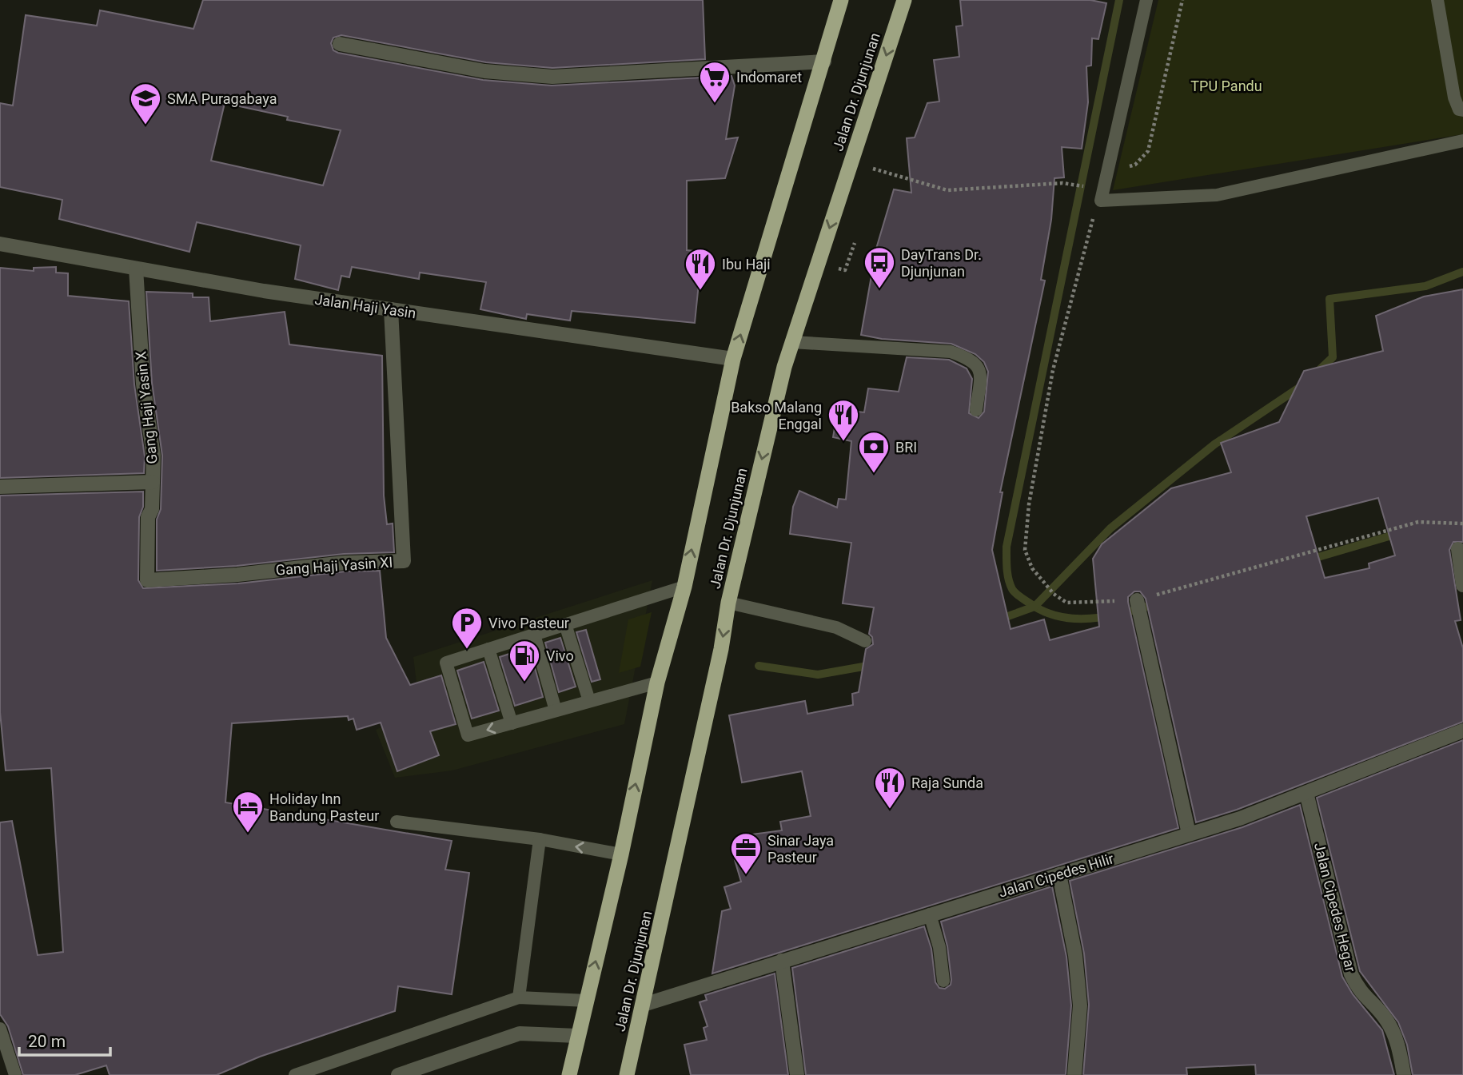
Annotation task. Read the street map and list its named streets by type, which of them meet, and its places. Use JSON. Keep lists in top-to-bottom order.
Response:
{
  "streets": {
    "highway": ["Jalan Dr. Djunjunan"],
    "street": [
      "Jalan Haji Yasin",
      "Gang Haji Yasin X",
      "Gang Haji Yasin XI",
      "Jalan Cipedes Hilir",
      "Jalan Cipedes Hegar"
    ]
  },
  "crossings": [
    ["Jalan Dr. Djunjunan", "Jalan Cipedes Hilir"],
    ["Jalan Haji Yasin", "Gang Haji Yasin X"],
    ["Jalan Haji Yasin", "Gang Haji Yasin XI"],
    ["Gang Haji Yasin X", "Gang Haji Yasin XI"],
    ["Jalan Cipedes Hilir", "Jalan Cipedes Hegar"]
  ],
  "parks": ["TPU Pandu"],
  "places": {
    "supermarket": ["Indomaret"],
    "school or university": ["SMA Puragabaya"],
    "bus stop": ["DayTrans Dr. Djunjunan"],
    "restaurant": ["Ibu Haji", "Bakso Malang Enggal", "Raja Sunda"],
    "bank": ["BRI"],
    "parking": ["Vivo Pasteur"],
    "fuel station": ["Vivo"],
    "hotel": ["Holiday Inn Bandung Pasteur"],
    "office": ["Sinar Jaya Pasteur"]
  },
  "scale_bar": "20 m"
}
